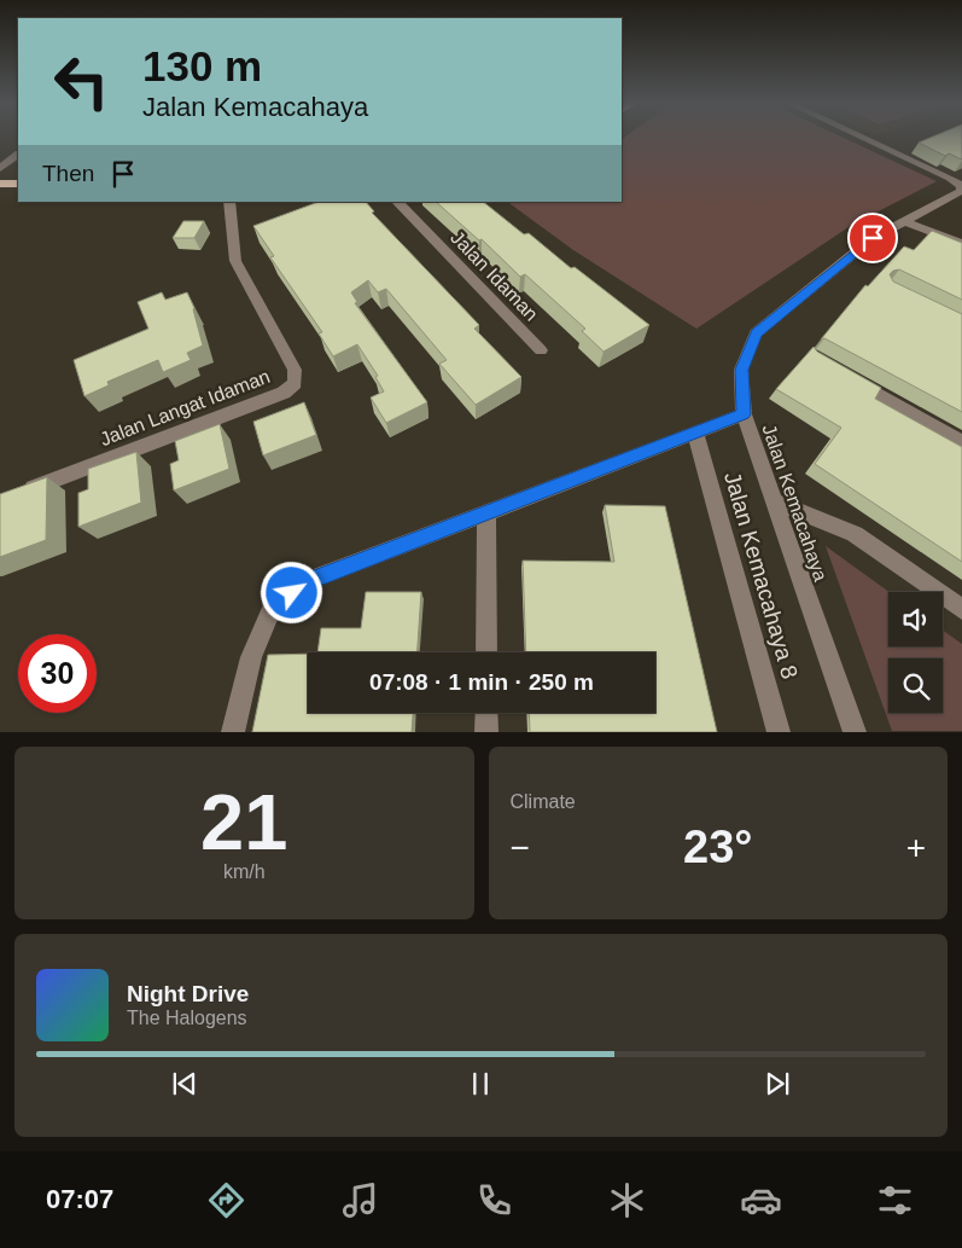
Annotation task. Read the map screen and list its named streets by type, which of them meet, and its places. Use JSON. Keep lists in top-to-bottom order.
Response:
{
  "streets": {
    "street": [
      "Jalan Idaman",
      "Jalan Langat Idaman",
      "Jalan Kemacahaya",
      "Jalan Kemacahaya 8"
    ]
  },
  "page": {
    "turn": ["130 m", "Jalan Kemacahaya"],
    "then": "Then",
    "limit": "30",
    "trip": "07:08 · 1 min · 250 m",
    "tile": [
      ["21", "km/h"],
      "Climate"
    ],
    "heat": ["−", "23°", "+"],
    "song": ["Night Drive", "The Halogens"],
    "tabs": "07:07"
  }
}
